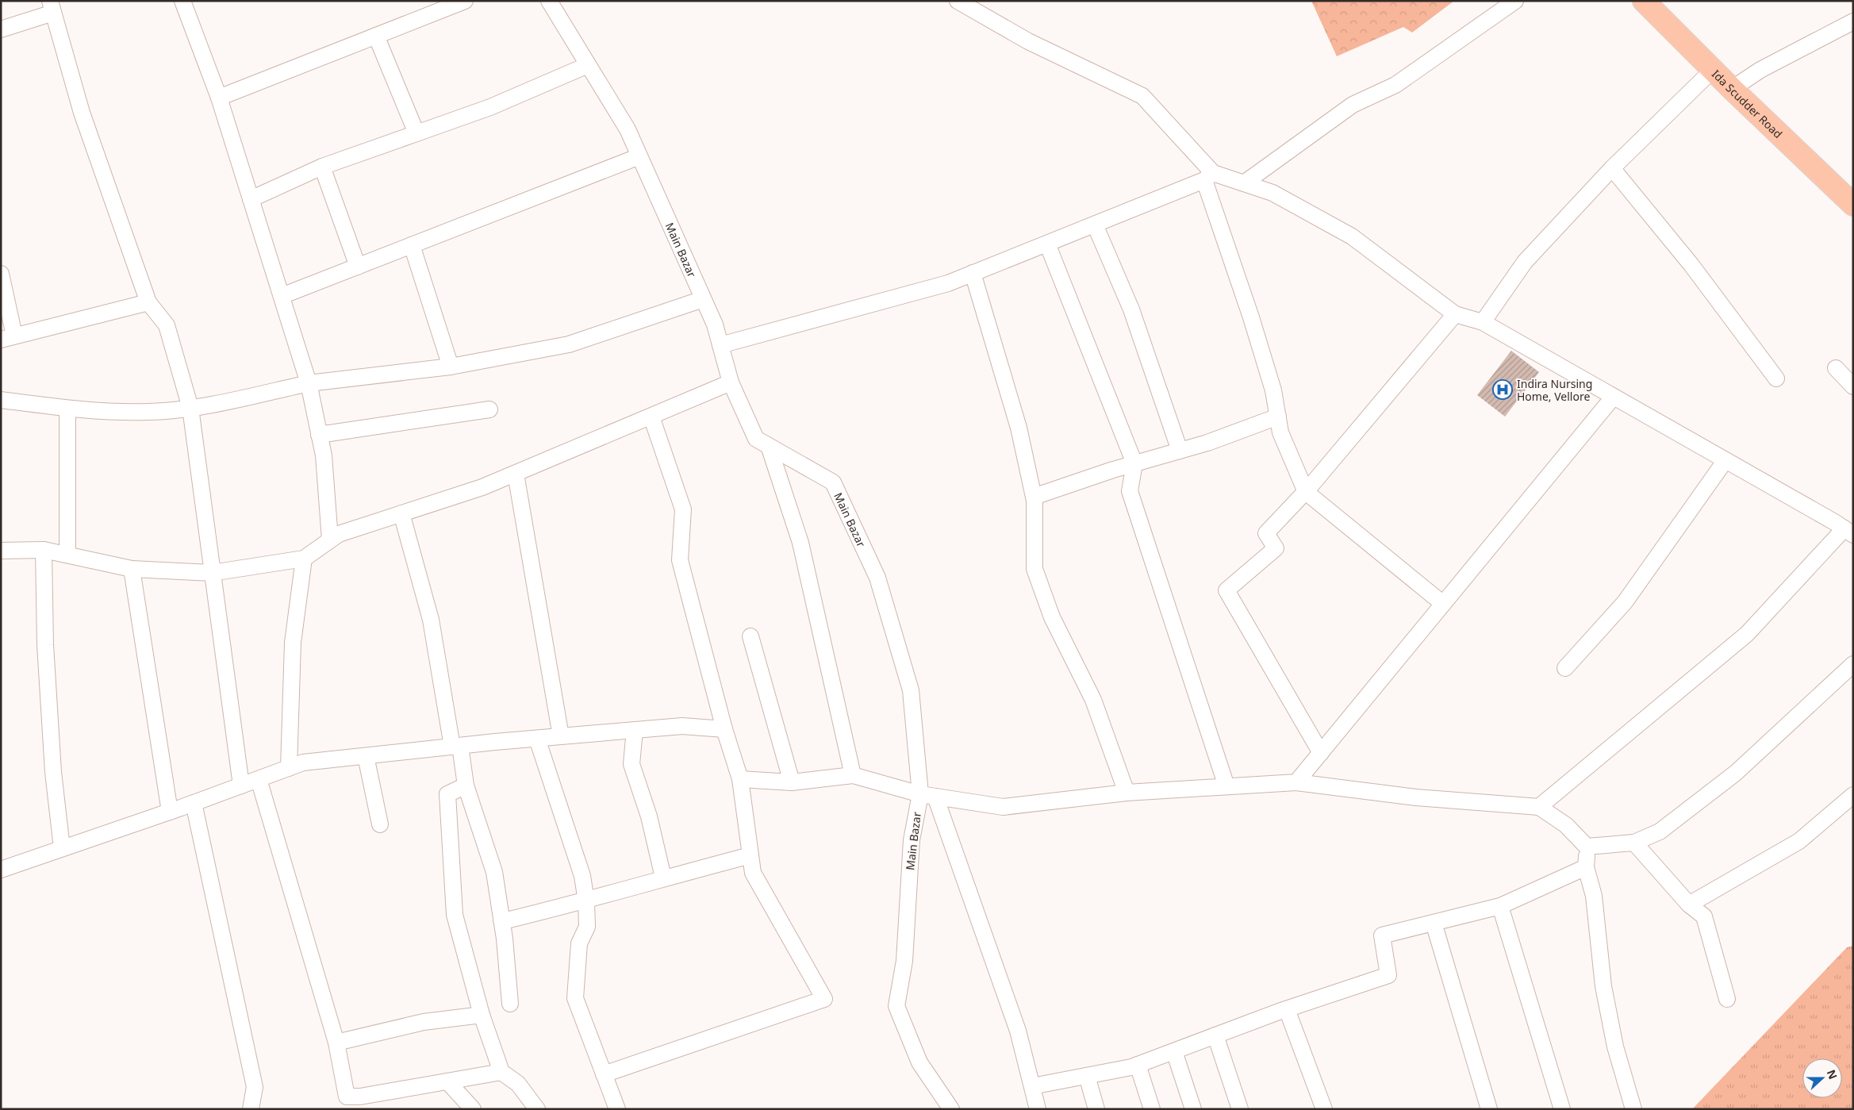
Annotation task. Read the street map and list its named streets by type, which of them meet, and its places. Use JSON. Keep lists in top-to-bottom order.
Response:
{
  "streets": {
    "main road": ["Ida Scudder Road"],
    "street": ["Main Bazar"]
  },
  "places": {
    "hospital": ["Indira Nursing Home, Vellore"]
  },
  "north": "right"
}
